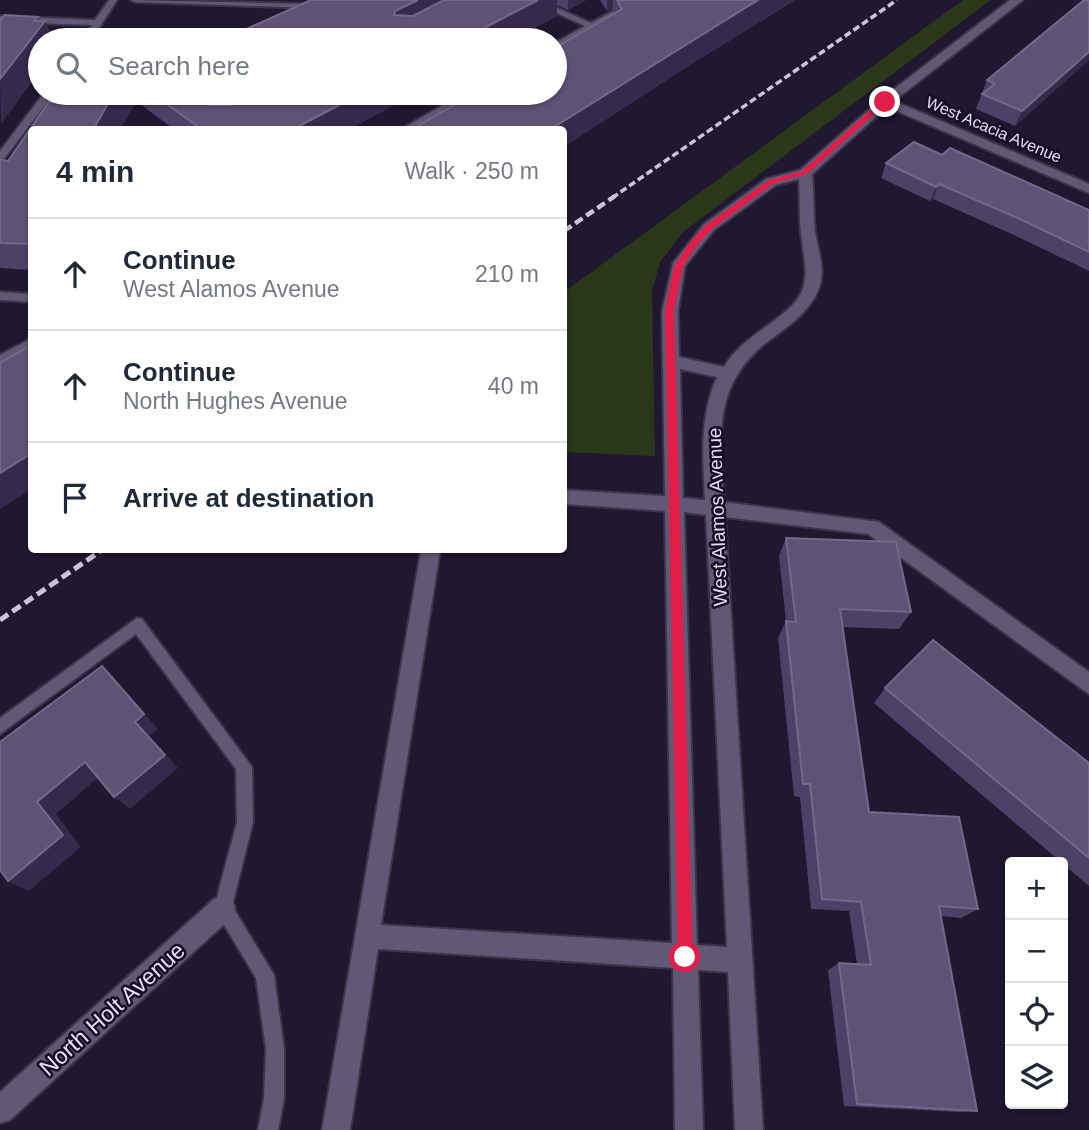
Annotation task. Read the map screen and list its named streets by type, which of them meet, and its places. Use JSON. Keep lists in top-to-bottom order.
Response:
{
  "streets": {
    "street": ["West Acacia Avenue", "West Alamos Avenue", "North Holt Avenue"]
  },
  "page": {
    "search": "Search here",
    "heading": ["4 min", "Walk · 250 m"],
    "list": [
      ["Continue", "West Alamos Avenue", "210 m"],
      ["Continue", "North Hughes Avenue", "40 m"],
      "Arrive at destination"
    ],
    "map_buttons": ["+", "−"]
  }
}
